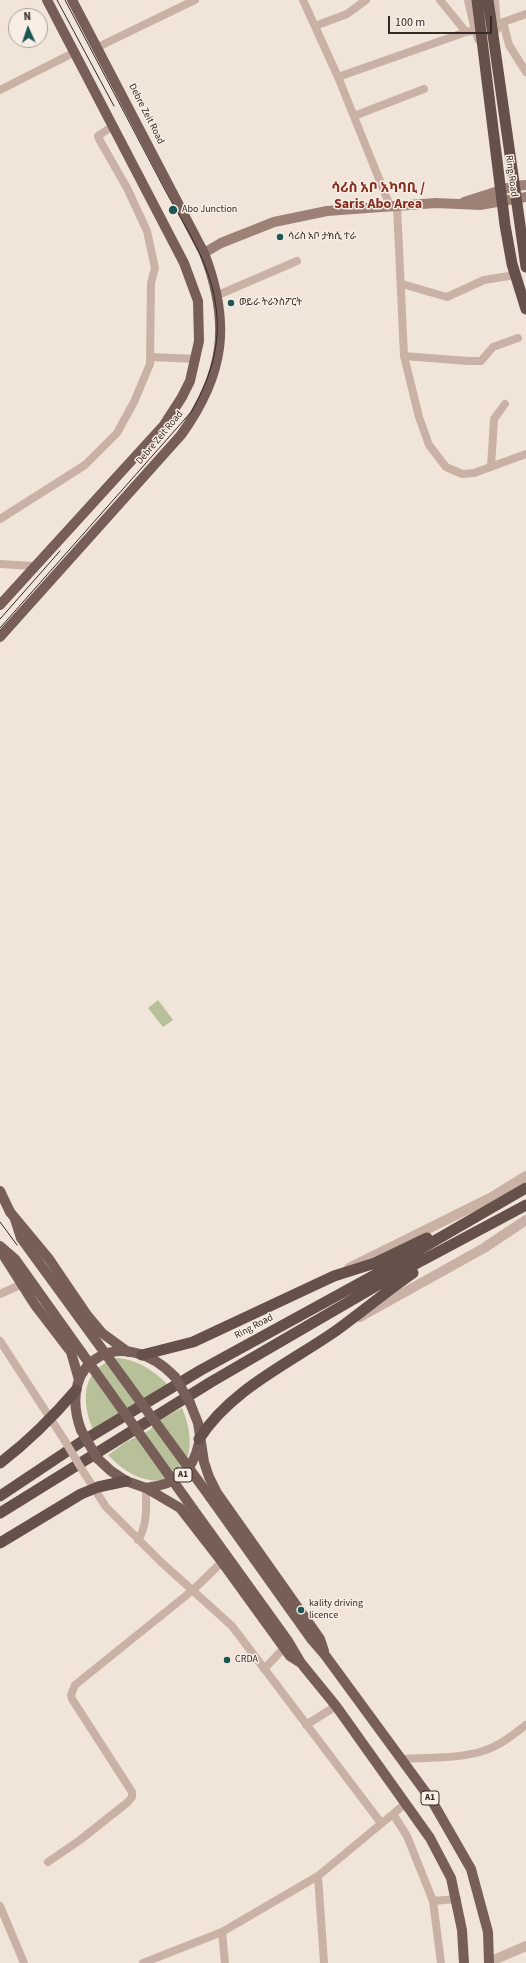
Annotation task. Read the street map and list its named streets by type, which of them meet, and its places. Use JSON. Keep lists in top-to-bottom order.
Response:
{
  "streets": {
    "highway": ["Ring Road"],
    "main road": ["Debre Zeit Road", "A1"]
  },
  "districts": ["ሳሪስ አቦ አካባቢ / Saris Abo Area"],
  "places": [
    "Abo Junction",
    "ሳሪስ አቦ ታክሲ ተራ",
    "ወይራ ትራንስፖርት",
    "kality driving licence",
    "CRDA"
  ],
  "scale_bar": "100 m",
  "north": "top"
}
